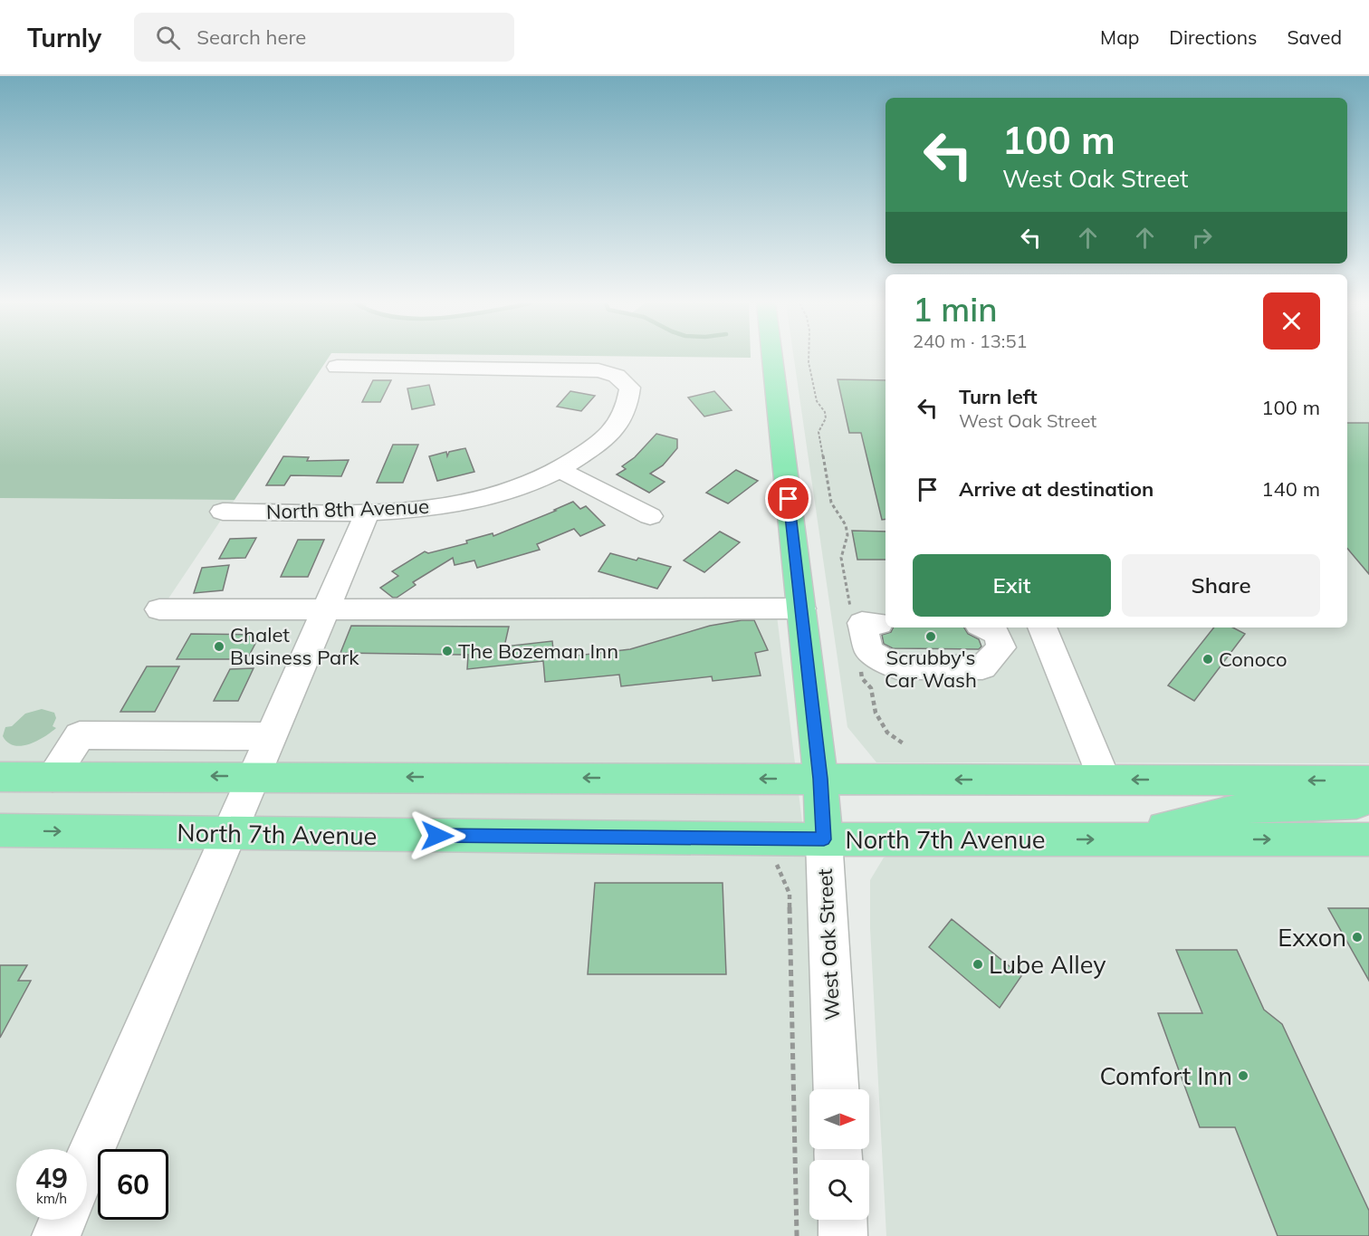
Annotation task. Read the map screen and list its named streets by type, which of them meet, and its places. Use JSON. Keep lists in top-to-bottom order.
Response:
{
  "streets": {
    "main road": ["North 7th Avenue", "West Oak Street"],
    "street": ["North 8th Avenue"]
  },
  "crossings": [
    ["North 7th Avenue", "West Oak Street"]
  ],
  "places": [
    "Scrubby's Car Wash",
    "Chalet Business Park",
    "The Bozeman Inn",
    "Conoco",
    "Exxon",
    "Lube Alley",
    "Comfort Inn"
  ],
  "north": "right",
  "page": {
    "header": "Turnly",
    "search": "Search here",
    "nav": ["Map", "Directions", "Saved"],
    "turn": ["100 m", "West Oak Street"],
    "heading": ["1 min", "240 m · 13:51"],
    "list": [
      {
        "name": "Turn left",
        "note": "West Oak Street",
        "value": "100 m"
      },
      {
        "name": "Arrive at destination",
        "value": "140 m"
      }
    ],
    "buttons": ["Exit", "Share"],
    "speed": "49 km/h",
    "limit": "60"
  }
}
